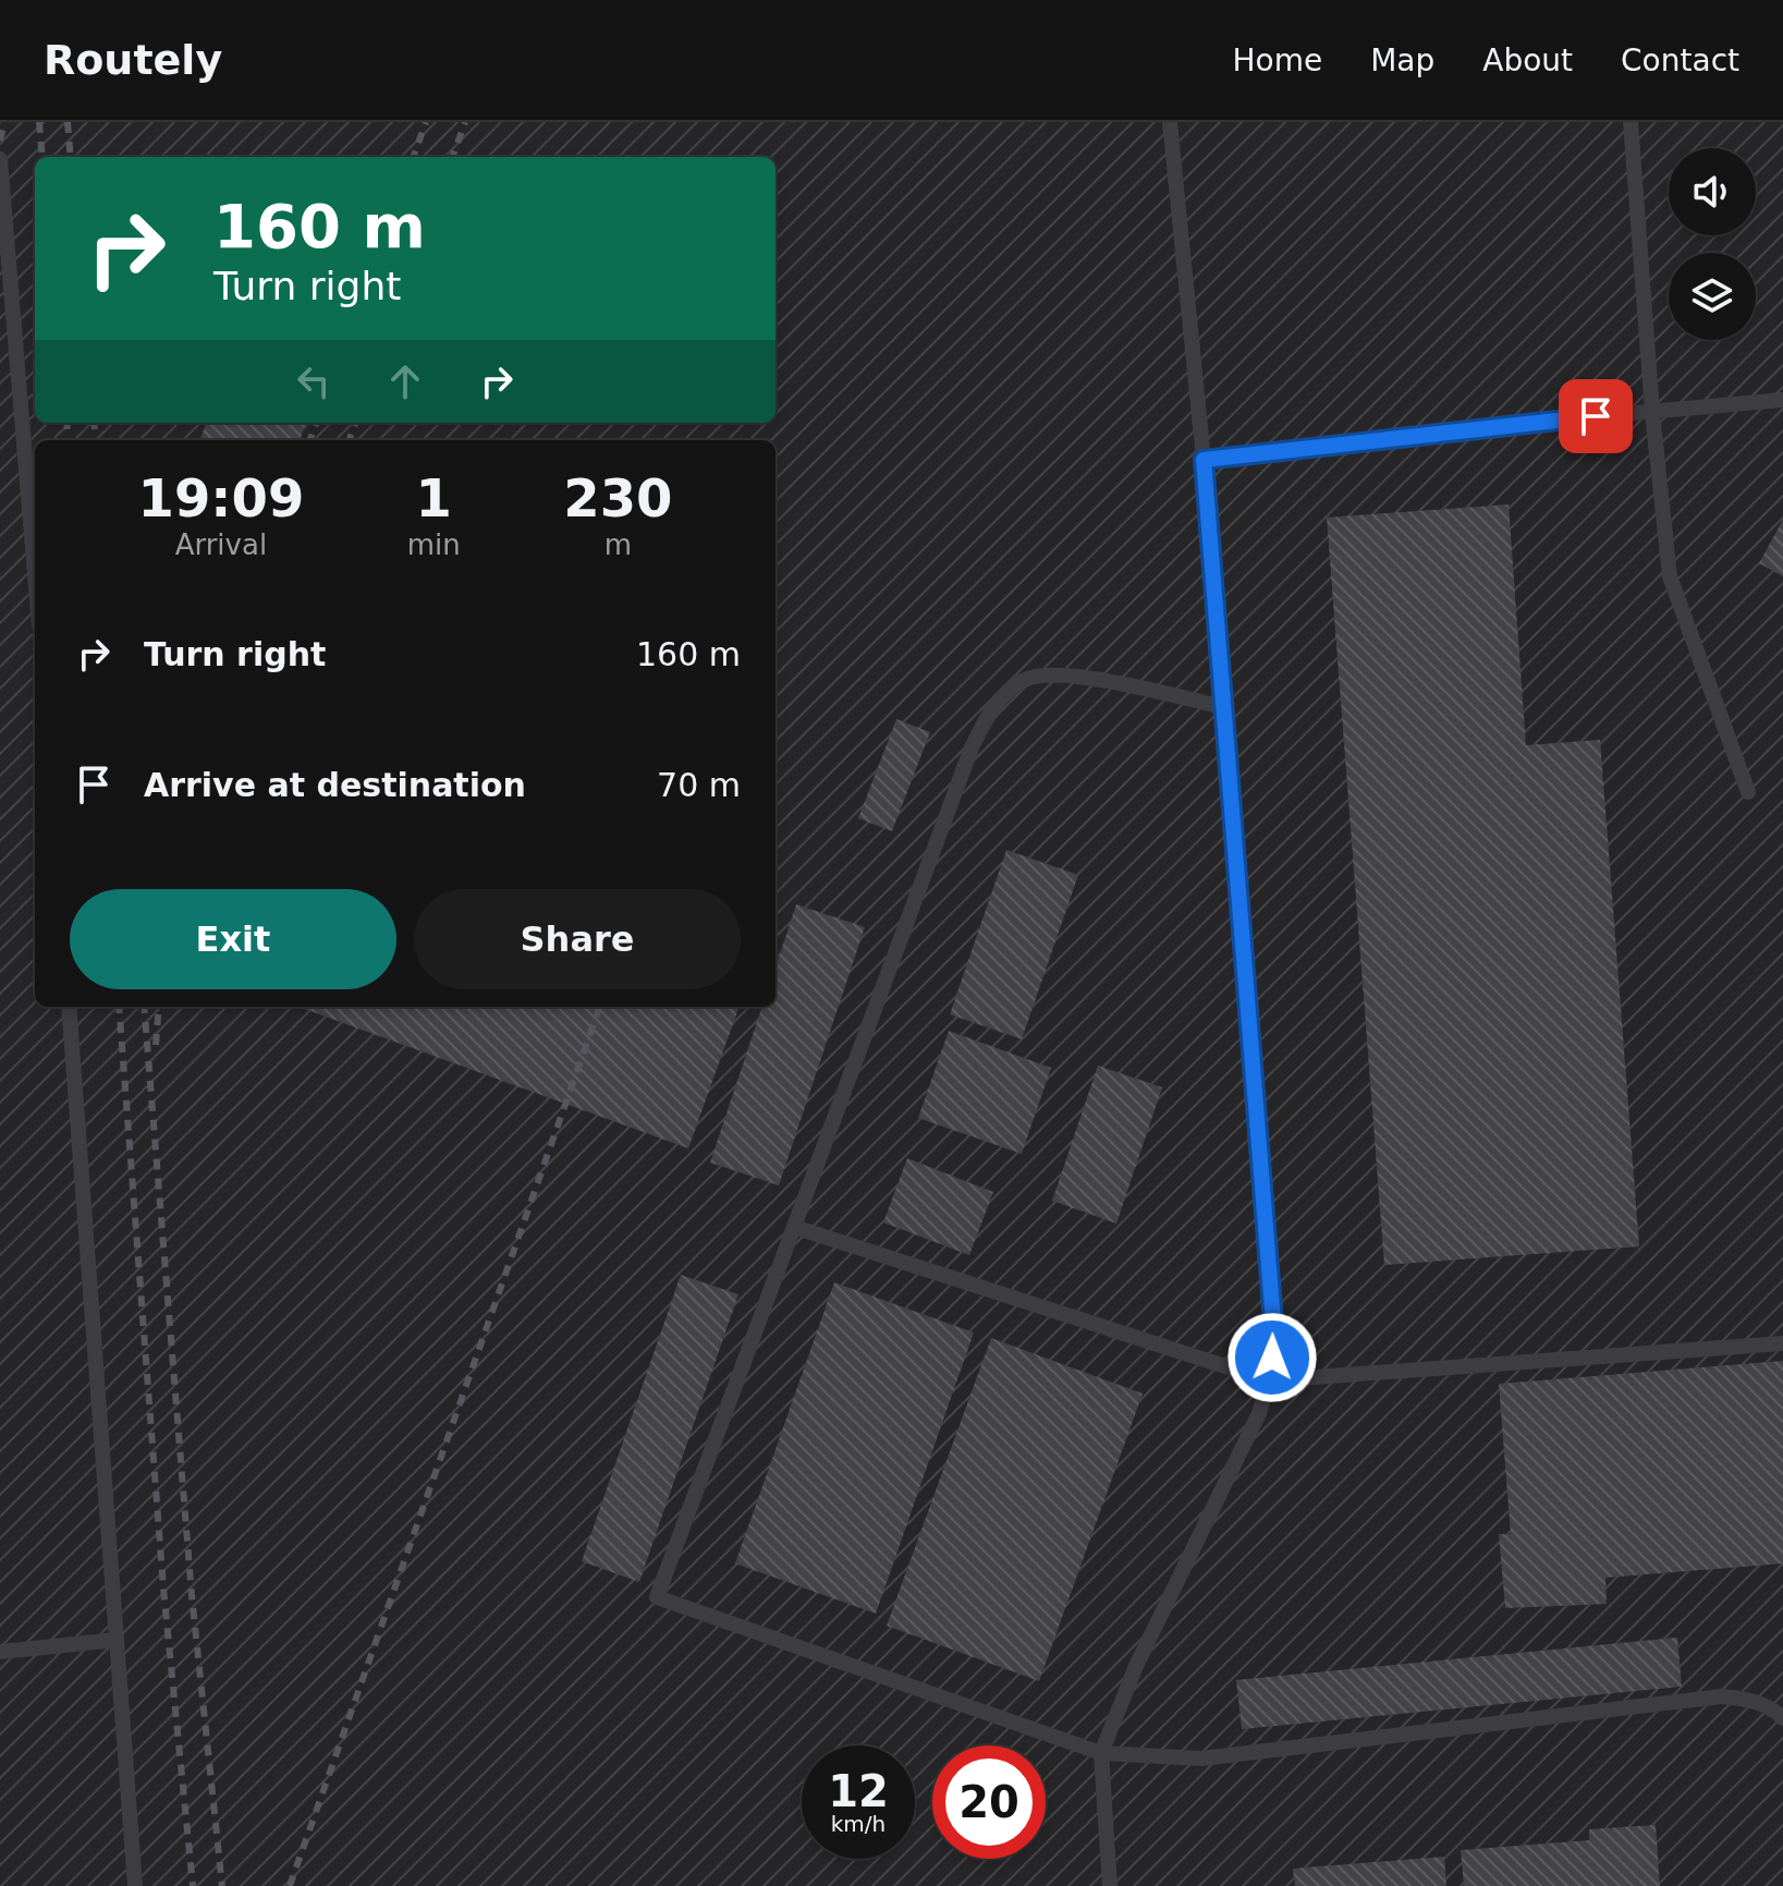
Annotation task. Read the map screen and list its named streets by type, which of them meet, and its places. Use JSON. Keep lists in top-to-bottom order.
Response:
{
  "page": {
    "header": "Routely",
    "nav": [
      "Home",
      "Map",
      "About",
      "Contact"
    ],
    "turn": ["160 m", "Turn right"],
    "eta": [
      "19:09",
      "Arrival",
      "1",
      "min",
      "230",
      "m"
    ],
    "list": [
      {
        "name": "Turn right",
        "value": "160 m"
      },
      {
        "name": "Arrive at destination",
        "value": "70 m"
      }
    ],
    "buttons": ["Exit", "Share"],
    "speed": "12 km/h",
    "limit": "20"
  }
}
